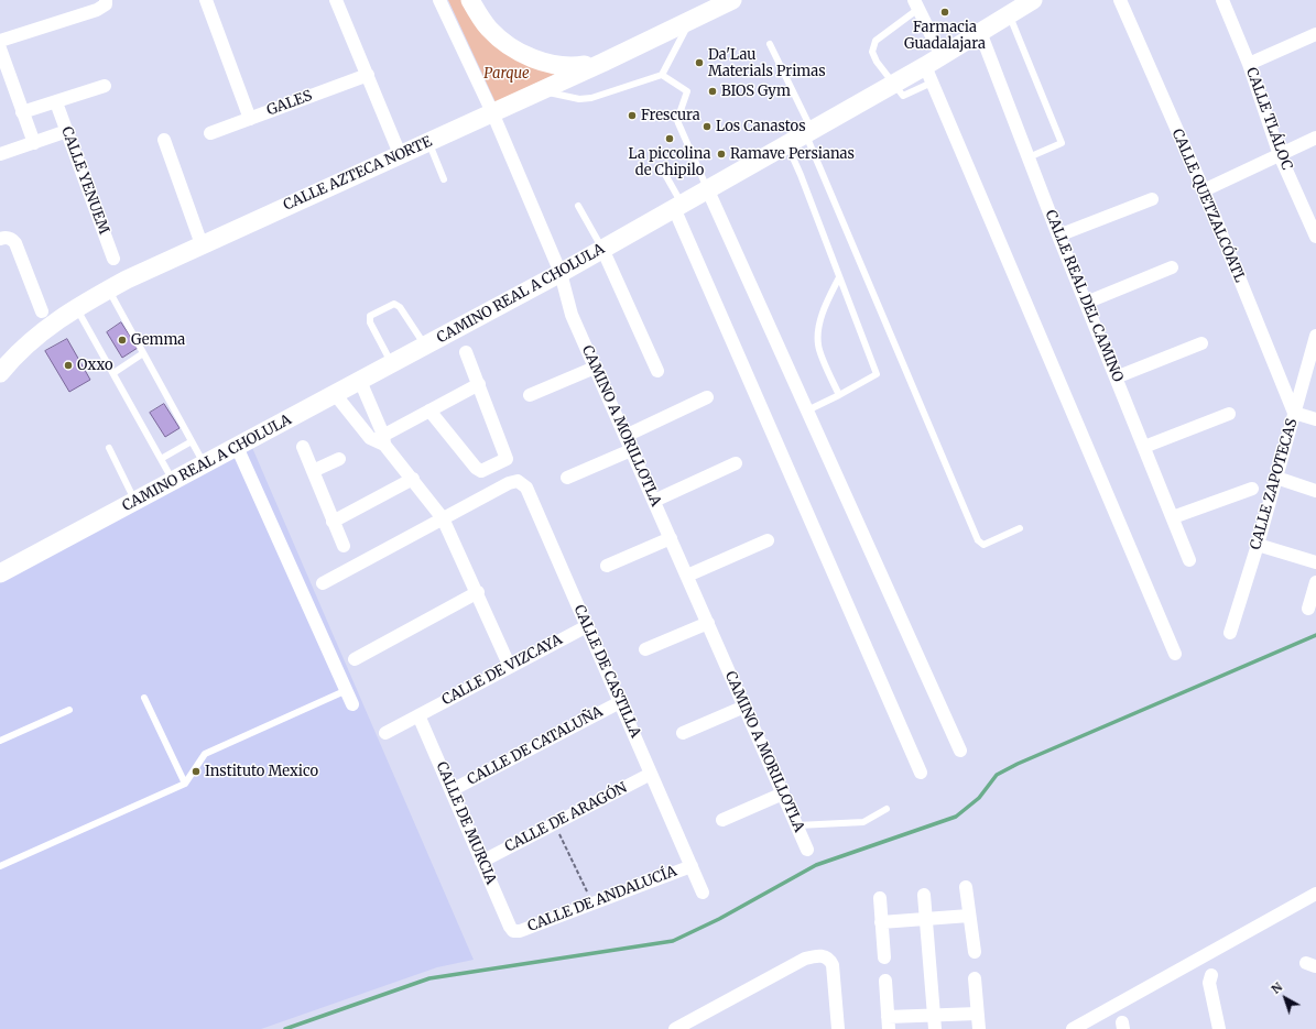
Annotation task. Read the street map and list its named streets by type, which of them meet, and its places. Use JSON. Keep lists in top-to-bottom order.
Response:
{
  "streets": {
    "main road": ["CALLE AZTECA NORTE", "CAMINO REAL A CHOLULA"],
    "street": [
      "GALES",
      "CALLE TLÁLOC",
      "CALLE YENUEM",
      "CALLE QUETZALCÓATL",
      "CALLE REAL DEL CAMINO",
      "CAMINO A MORILLOTLA",
      "CALLE ZAPOTECAS",
      "CALLE DE VIZCAYA",
      "CALLE DE CASTILLA",
      "CALLE DE CATALUÑA",
      "CALLE DE ARAGÓN",
      "CALLE DE MURCIA",
      "CALLE DE ANDALUCÍA"
    ]
  },
  "crossings": [
    ["CALLE AZTECA NORTE", "CAMINO A MORILLOTLA"],
    ["CALLE QUETZALCÓATL", "CALLE ZAPOTECAS"],
    ["CAMINO REAL A CHOLULA", "CALLE REAL DEL CAMINO"],
    ["CAMINO REAL A CHOLULA", "CAMINO A MORILLOTLA"],
    ["CALLE DE VIZCAYA", "CALLE DE CASTILLA"],
    ["CALLE DE VIZCAYA", "CALLE DE MURCIA"],
    ["CALLE DE CASTILLA", "CALLE DE CATALUÑA"],
    ["CALLE DE CASTILLA", "CALLE DE ARAGÓN"],
    ["CALLE DE CASTILLA", "CALLE DE ANDALUCÍA"],
    ["CALLE DE CATALUÑA", "CALLE DE MURCIA"],
    ["CALLE DE ARAGÓN", "CALLE DE MURCIA"],
    ["CALLE DE MURCIA", "CALLE DE ANDALUCÍA"]
  ],
  "parks": ["Parque"],
  "places": [
    "Farmacia Guadalajara",
    "Da'Lau Materials Primas",
    "BIOS Gym",
    "Frescura",
    "Los Canastos",
    "La piccolina de Chipilo",
    "Ramave Persianas",
    "Gemma",
    "Oxxo",
    "Instituto Mexico"
  ],
  "north": "top left"
}
